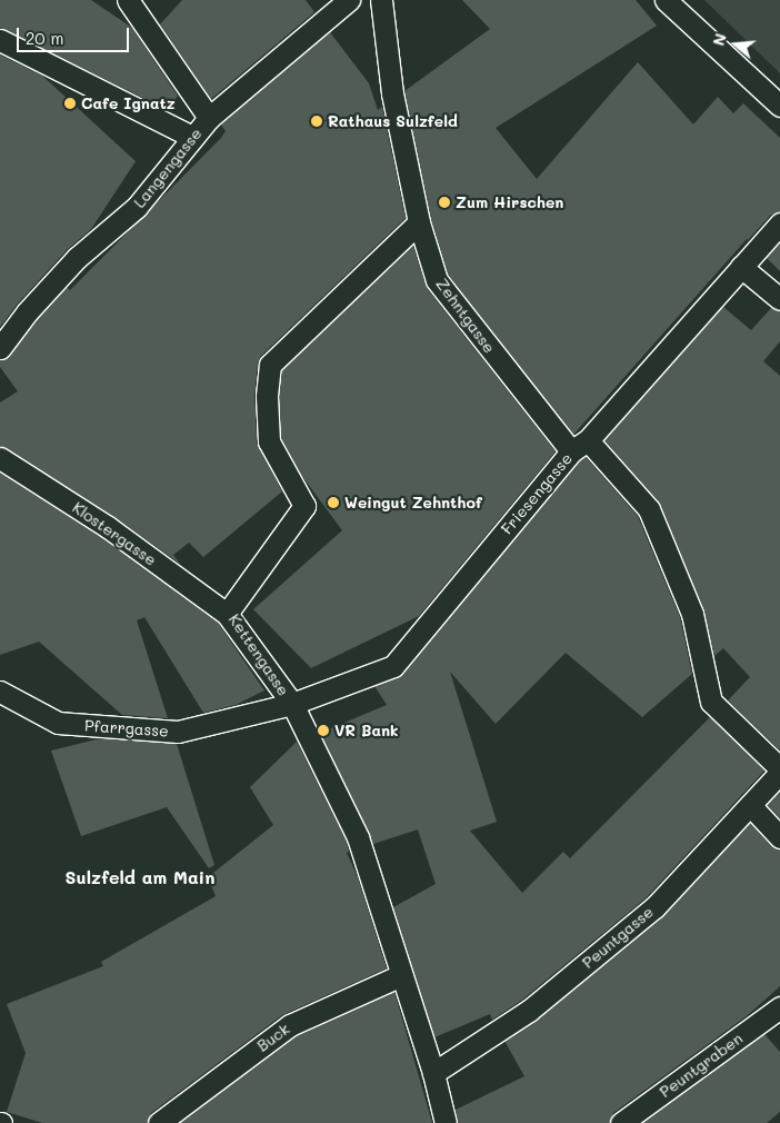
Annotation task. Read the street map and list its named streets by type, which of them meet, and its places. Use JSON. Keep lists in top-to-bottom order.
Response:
{
  "streets": {
    "lane": [
      "Langengasse",
      "Zehntgasse",
      "Friesengasse",
      "Klostergasse",
      "Kettengasse",
      "Pfarrgasse",
      "Peuntgasse",
      "Buck",
      "Peuntgraben"
    ]
  },
  "crossings": [
    ["Zehntgasse", "Friesengasse"],
    ["Zehntgasse", "Kettengasse"],
    ["Friesengasse", "Kettengasse"],
    ["Friesengasse", "Pfarrgasse"],
    ["Klostergasse", "Kettengasse"],
    ["Kettengasse", "Pfarrgasse"],
    ["Kettengasse", "Peuntgasse"],
    ["Kettengasse", "Buck"]
  ],
  "districts": ["Sulzfeld am Main"],
  "places": [
    "Cafe Ignatz",
    "Rathaus Sulzfeld",
    "Zum Hirschen",
    "Weingut Zehnthof",
    "VR Bank"
  ],
  "scale_bar": "20 m",
  "north": "left"
}
